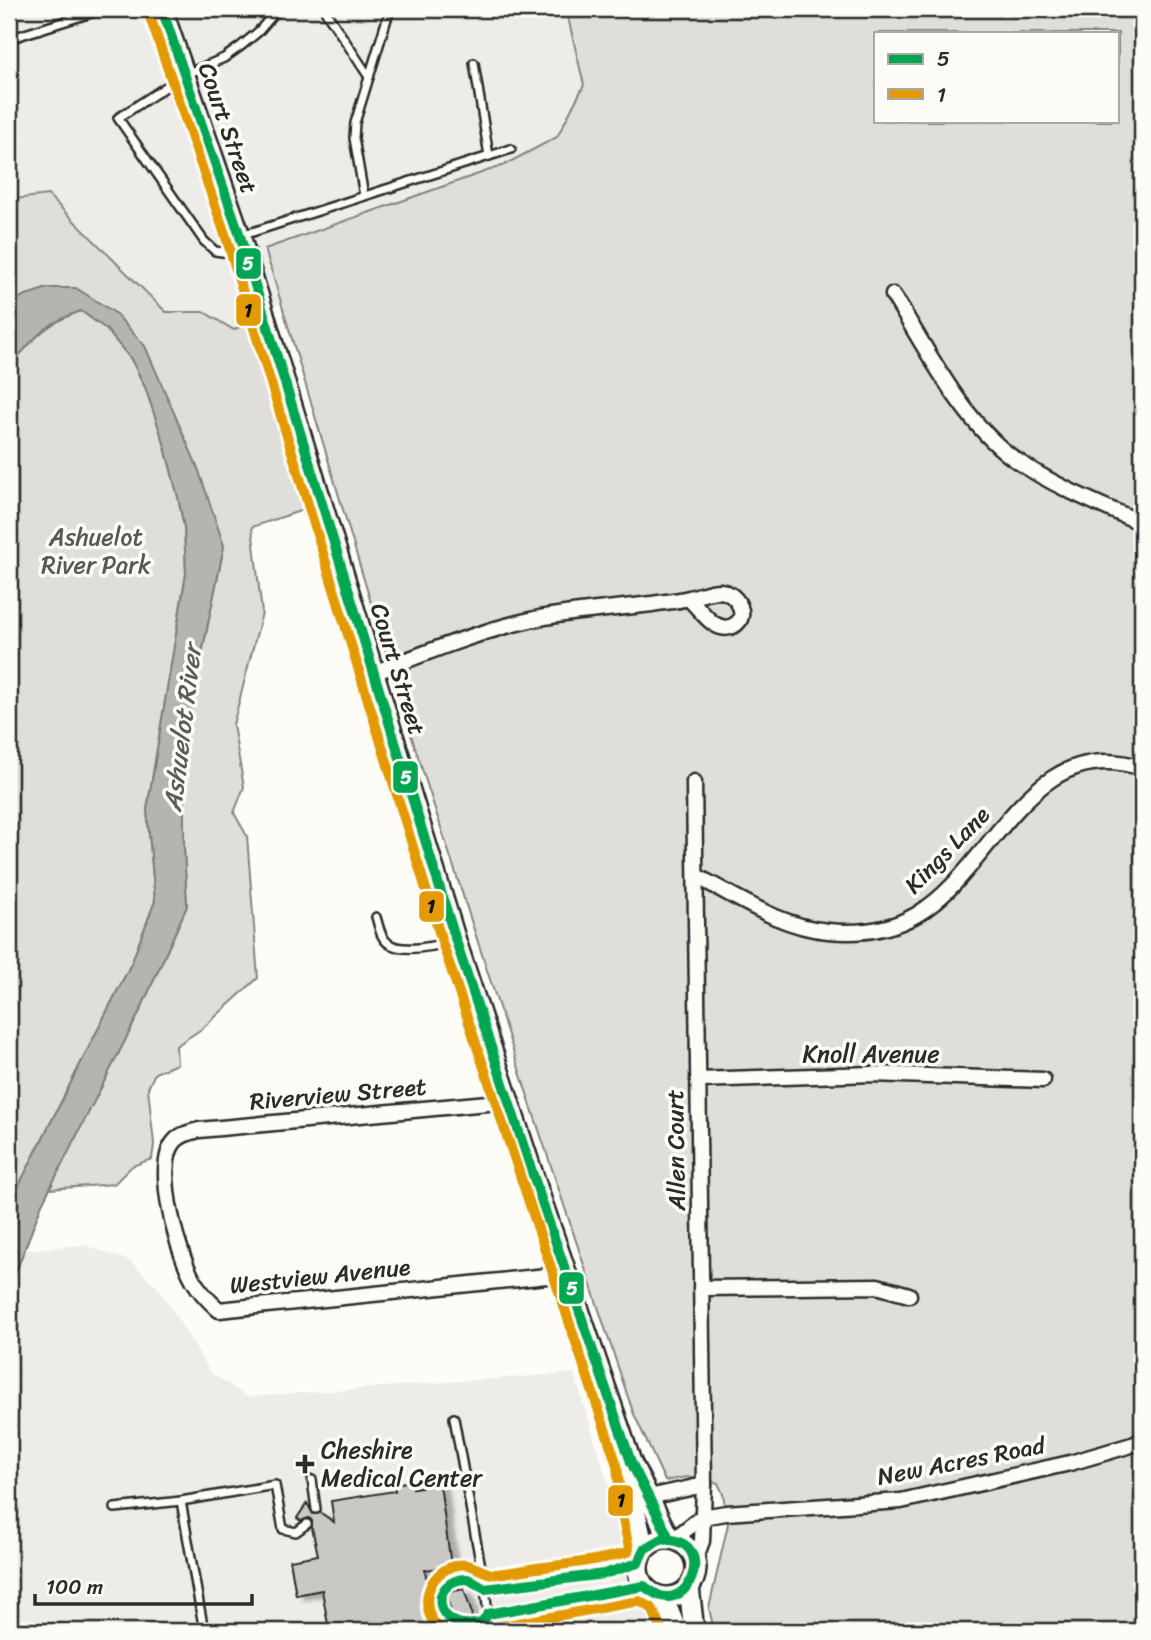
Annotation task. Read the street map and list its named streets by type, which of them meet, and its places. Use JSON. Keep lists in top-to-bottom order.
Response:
{
  "streets": {
    "main road": ["Court Street"],
    "street": [
      "Kings Lane",
      "Knoll Avenue",
      "Riverview Street",
      "Allen Court",
      "Westview Avenue",
      "New Acres Road"
    ]
  },
  "crossings": [
    ["Court Street", "Riverview Street"],
    ["Court Street", "Allen Court"],
    ["Court Street", "Westview Avenue"],
    ["Kings Lane", "Allen Court"],
    ["Knoll Avenue", "Allen Court"],
    ["Riverview Street", "Westview Avenue"],
    ["Allen Court", "New Acres Road"]
  ],
  "water": ["Ashuelot River"],
  "parks": ["Ashuelot River Park"],
  "places": {
    "health": ["Cheshire Medical Center"]
  },
  "lines": ["transit line 5", "transit line 1"],
  "legend": ["5", "1"],
  "scale_bar": "100 m"
}
